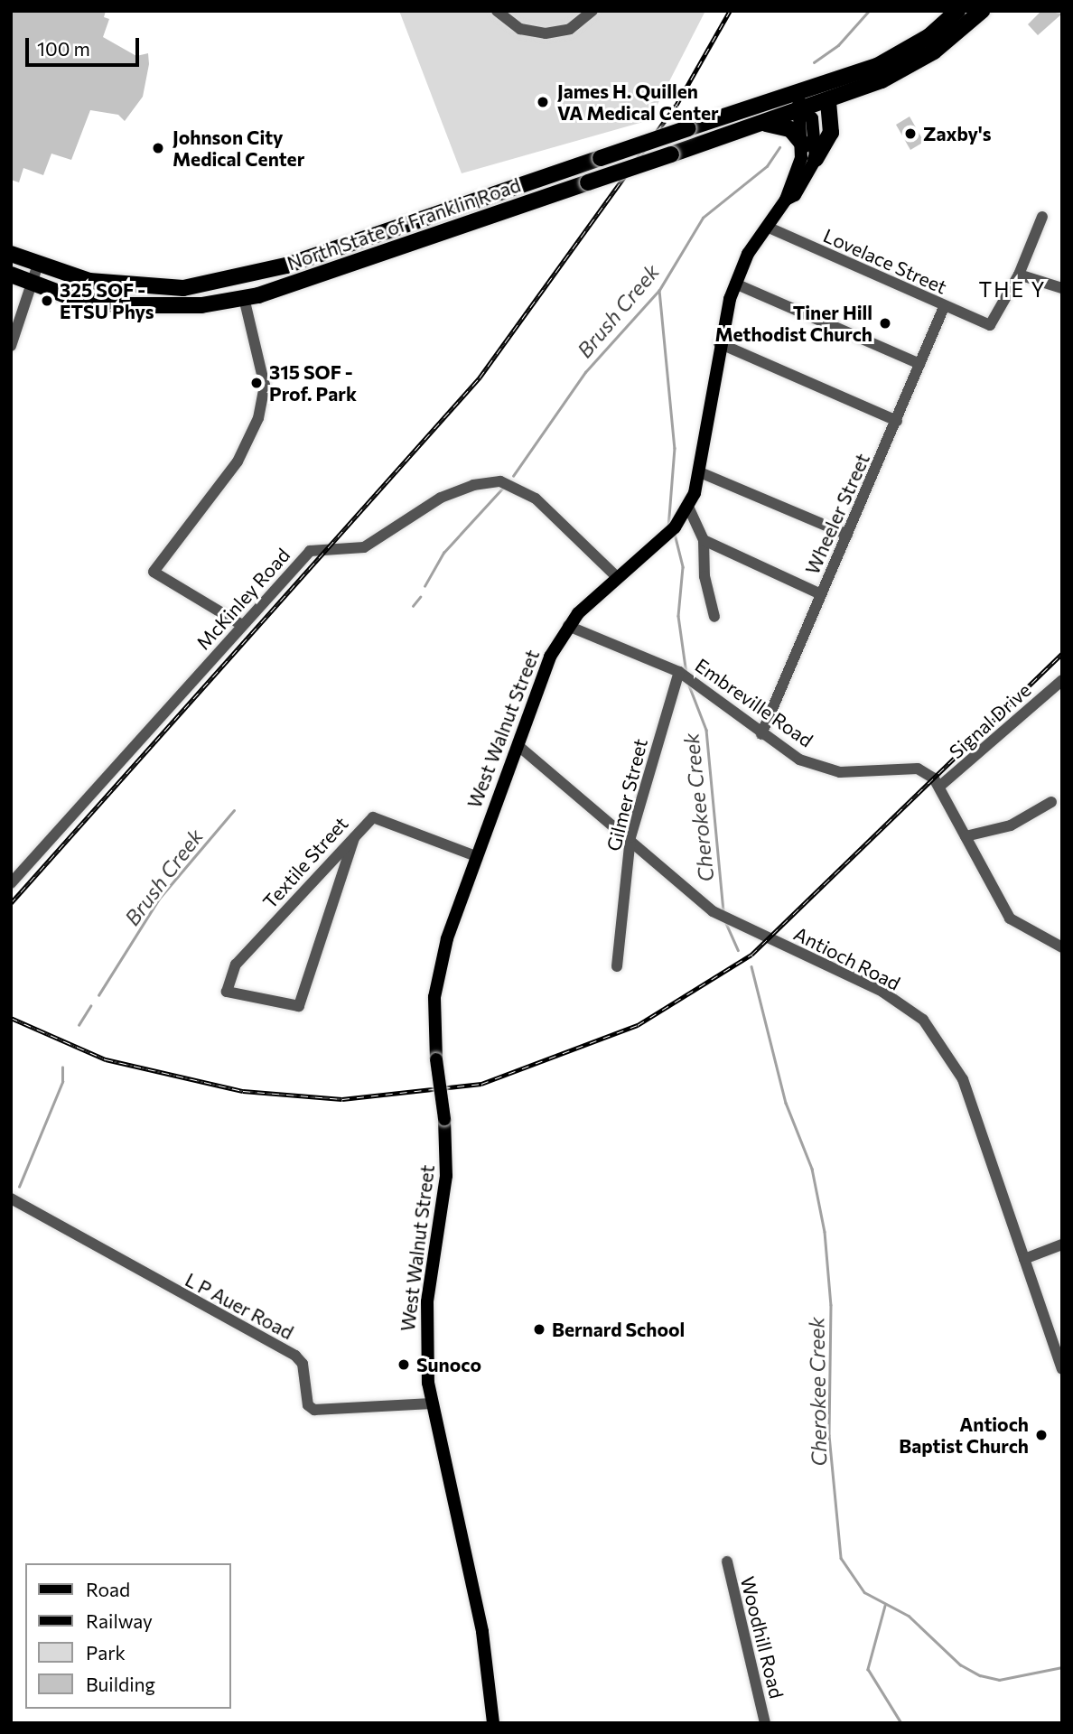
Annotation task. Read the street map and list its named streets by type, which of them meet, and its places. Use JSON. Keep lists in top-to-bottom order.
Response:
{
  "streets": {
    "highway": ["North State of Franklin Road"],
    "main road": ["West Walnut Street"],
    "street": [
      "Lovelace Street",
      "Wheeler Street",
      "McKinley Road",
      "Embreville Road",
      "Signal Drive",
      "Gilmer Street",
      "Textile Street",
      "Antioch Road",
      "L P Auer Road",
      "Woodhill Road"
    ]
  },
  "crossings": [
    ["North State of Franklin Road", "West Walnut Street"],
    ["Lovelace Street", "Wheeler Street"],
    ["Lovelace Street", "West Walnut Street"],
    ["Wheeler Street", "Embreville Road"],
    ["McKinley Road", "West Walnut Street"],
    ["Embreville Road", "Signal Drive"],
    ["Embreville Road", "West Walnut Street"],
    ["Embreville Road", "Gilmer Street"],
    ["West Walnut Street", "Textile Street"],
    ["West Walnut Street", "Antioch Road"],
    ["West Walnut Street", "L P Auer Road"],
    ["Gilmer Street", "Antioch Road"]
  ],
  "districts": ["THE Y"],
  "water": ["Brush Creek", "Cherokee Creek"],
  "places": [
    "James H. Quillen VA Medical Center",
    "Zaxby's",
    "Johnson City Medical Center",
    "325 SOF - ETSU Phys",
    "Tiner Hill Methodist Church",
    "315 SOF - Prof. Park",
    "Bernard School",
    "Sunoco",
    "Antioch Baptist Church"
  ],
  "legend": [
    "Road",
    "Railway",
    "Park",
    "Building"
  ],
  "scale_bar": "100 m"
}
